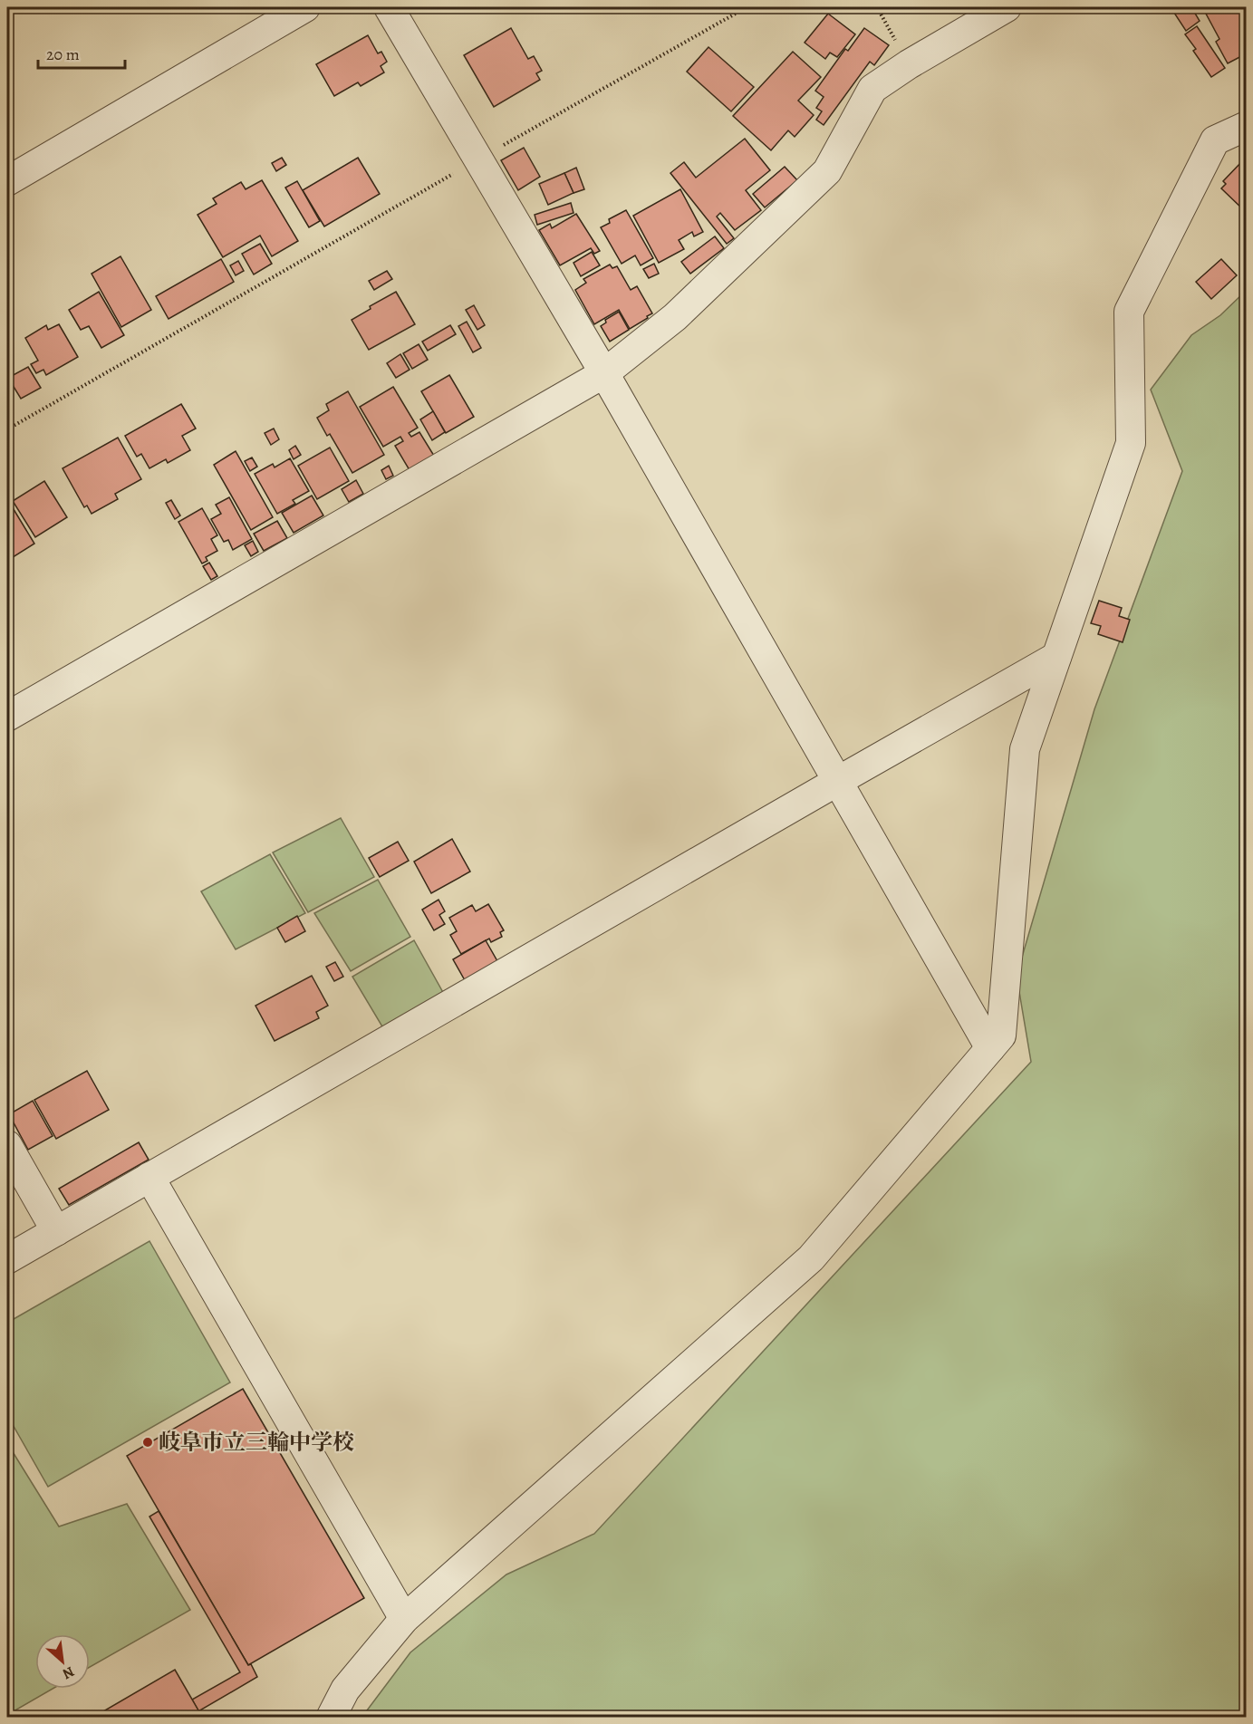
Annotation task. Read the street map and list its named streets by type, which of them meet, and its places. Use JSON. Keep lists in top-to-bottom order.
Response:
{
  "places": ["岐阜市立三輪中学校"],
  "scale_bar": "20 m",
  "north": "bottom right"
}
